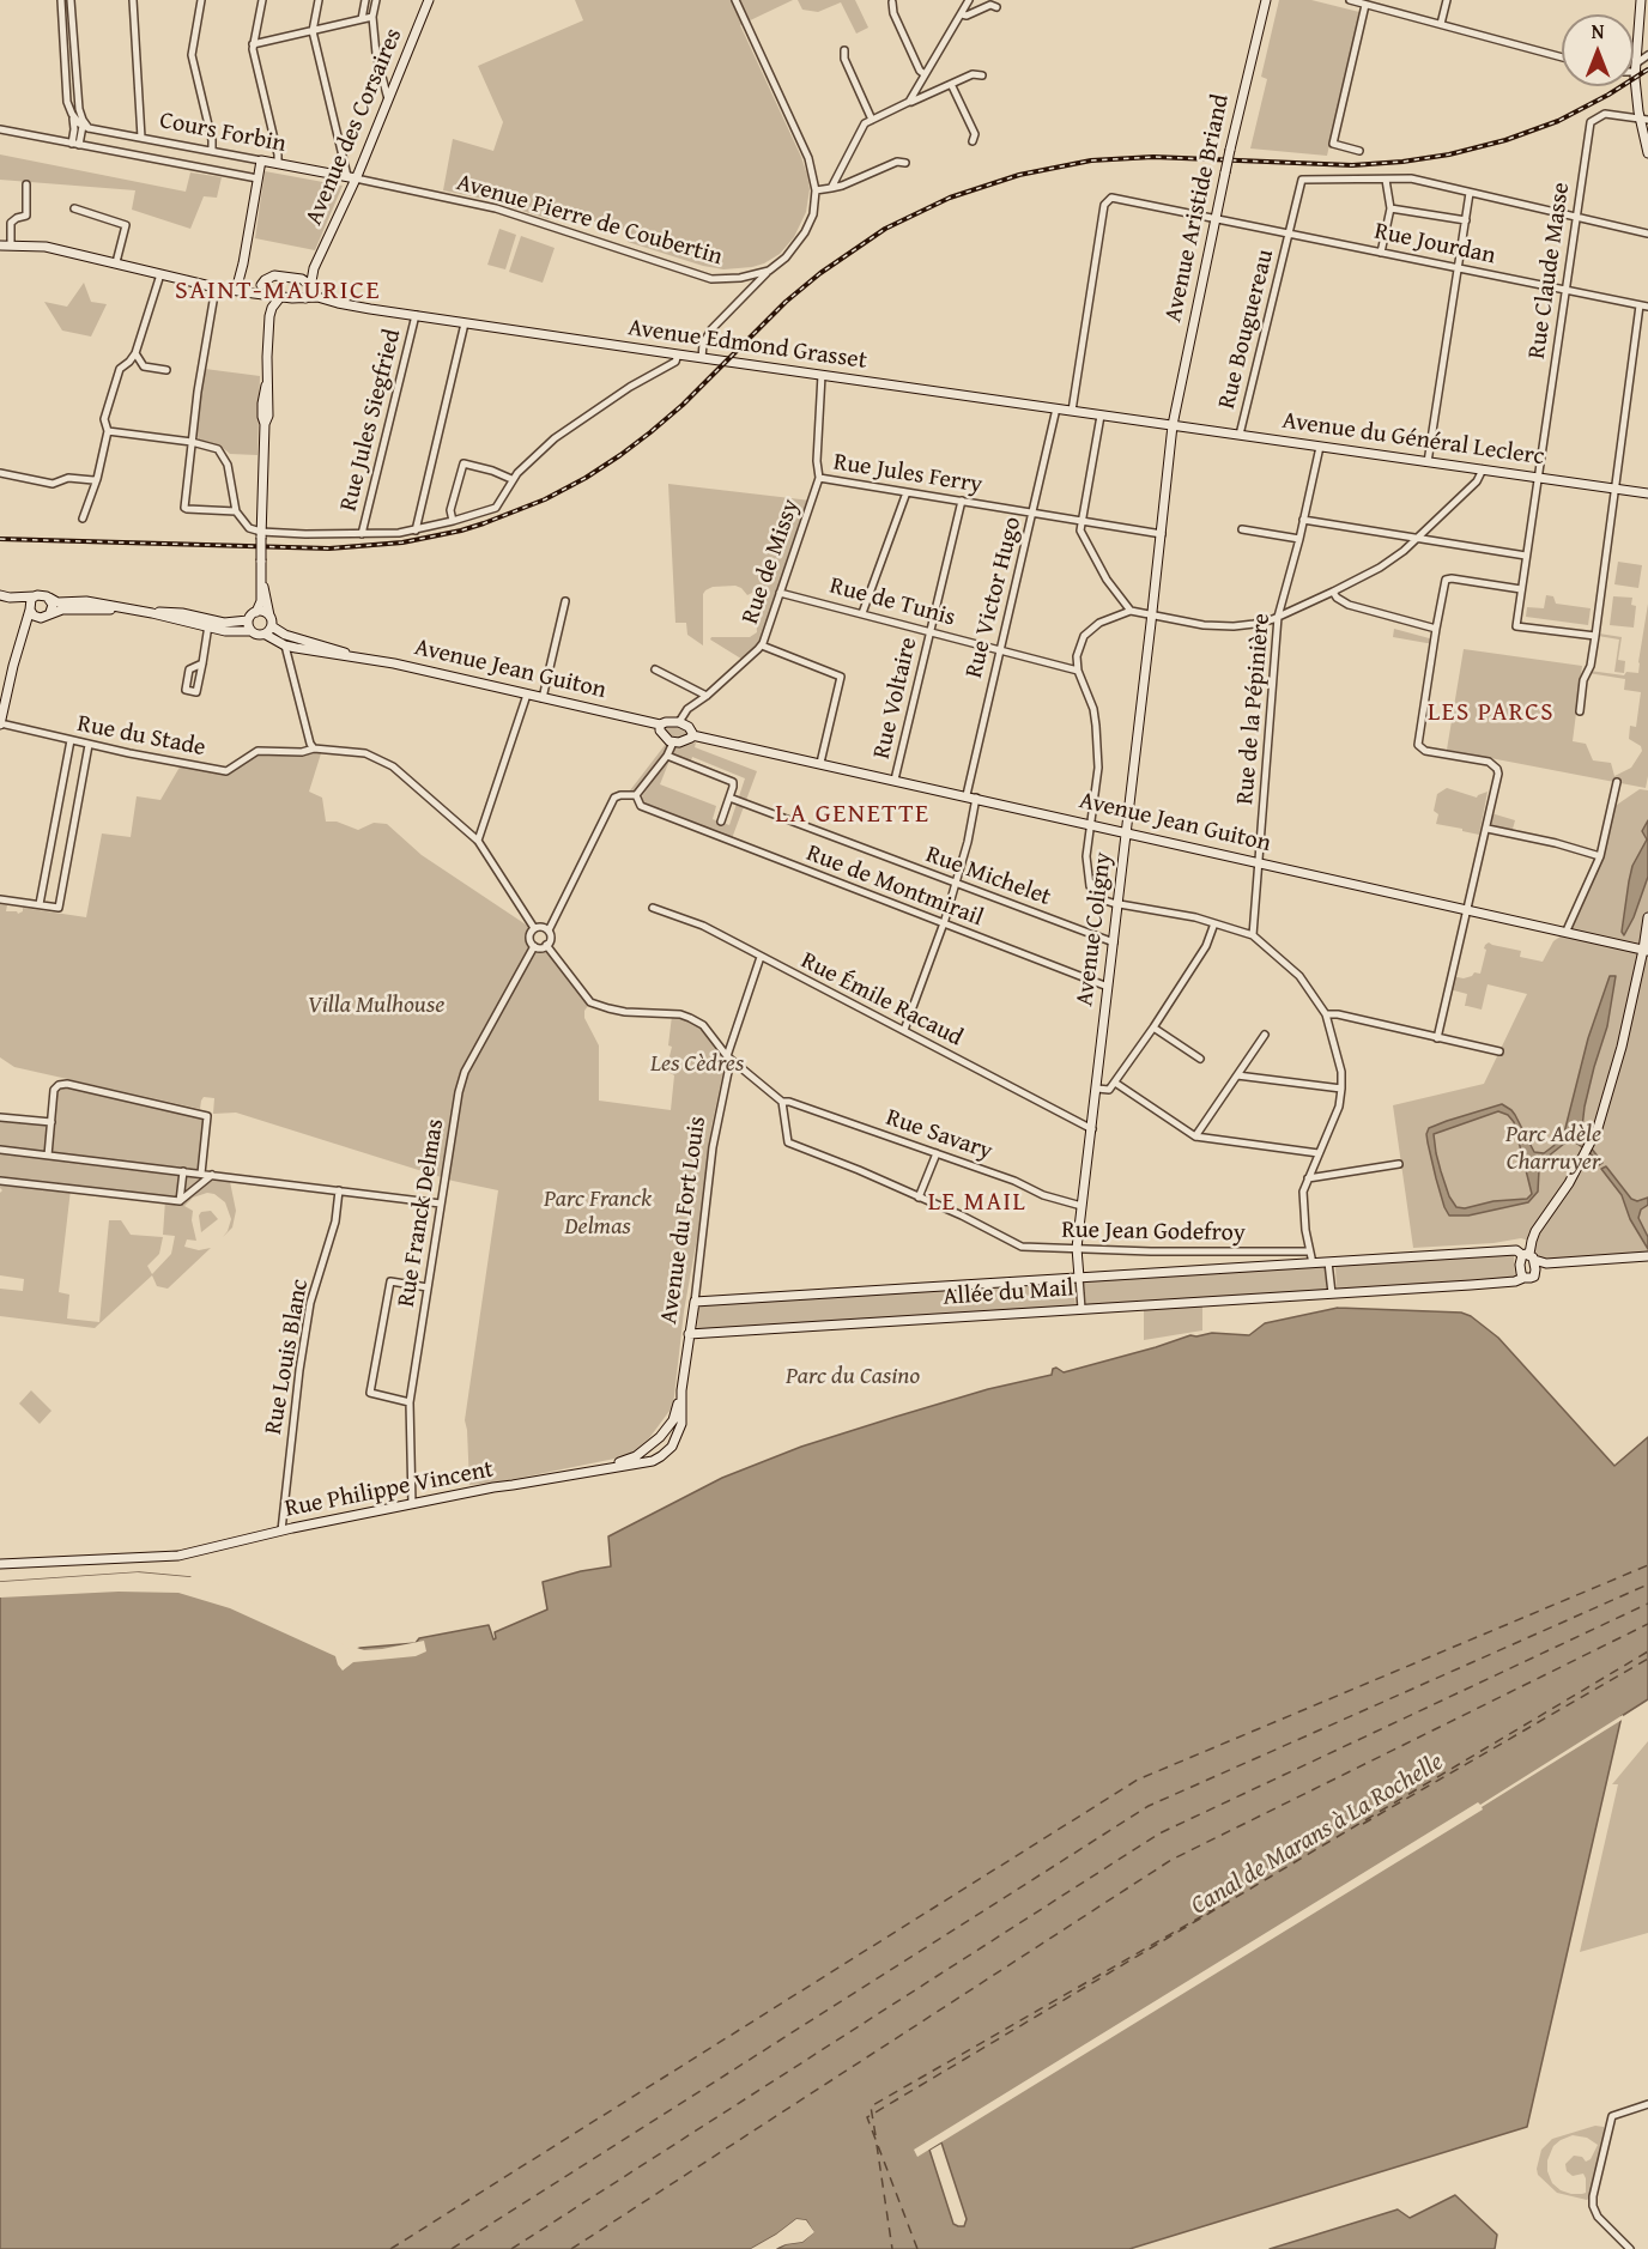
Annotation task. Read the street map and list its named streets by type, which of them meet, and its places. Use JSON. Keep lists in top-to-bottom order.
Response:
{
  "streets": {
    "street": [
      "Avenue des Corsaires",
      "Cours Forbin",
      "Avenue Aristide Briand",
      "Avenue Pierre de Coubertin",
      "Rue Jourdan",
      "Rue Claude Masse",
      "Rue Bouguereau",
      "Avenue Edmond Grasset",
      "Rue Jules Siegfried",
      "Avenue du Général Leclerc",
      "Rue Jules Ferry",
      "Rue de Missy",
      "Rue Victor Hugo",
      "Rue de Tunis",
      "Avenue Jean Guiton",
      "Rue Voltaire",
      "Rue de la Pépinière",
      "Rue du Stade",
      "Rue Michelet",
      "Rue de Montmirail",
      "Avenue Coligny",
      "Rue Émile Racaud",
      "Rue Savary",
      "Rue Franck Delmas",
      "Avenue du Fort Louis",
      "Rue Jean Godefroy",
      "Allée du Mail",
      "Rue Louis Blanc",
      "Rue Philippe Vincent"
    ]
  },
  "crossings": [
    ["Avenue des Corsaires", "Cours Forbin"],
    ["Avenue des Corsaires", "Avenue Pierre de Coubertin"],
    ["Cours Forbin", "Avenue Pierre de Coubertin"],
    ["Avenue Aristide Briand", "Rue Jourdan"],
    ["Avenue Aristide Briand", "Avenue Edmond Grasset"],
    ["Avenue Aristide Briand", "Avenue du Général Leclerc"],
    ["Avenue Aristide Briand", "Avenue Coligny"],
    ["Rue Jourdan", "Rue Claude Masse"],
    ["Rue Jourdan", "Rue Bouguereau"],
    ["Rue Jourdan", "Avenue Edmond Grasset"],
    ["Rue Claude Masse", "Avenue du Général Leclerc"],
    ["Rue Bouguereau", "Avenue du Général Leclerc"],
    ["Avenue Edmond Grasset", "Rue Jules Siegfried"],
    ["Avenue Edmond Grasset", "Avenue du Général Leclerc"],
    ["Avenue Edmond Grasset", "Rue de Missy"],
    ["Avenue Edmond Grasset", "Rue Victor Hugo"],
    ["Avenue Edmond Grasset", "Avenue Coligny"],
    ["Avenue du Général Leclerc", "Rue de la Pépinière"],
    ["Avenue du Général Leclerc", "Avenue Coligny"],
    ["Rue Jules Ferry", "Rue de Missy"],
    ["Rue Jules Ferry", "Rue Victor Hugo"],
    ["Rue Jules Ferry", "Rue Voltaire"],
    ["Rue Jules Ferry", "Avenue Coligny"],
    ["Rue de Missy", "Rue de Tunis"],
    ["Rue de Missy", "Avenue Jean Guiton"],
    ["Rue Victor Hugo", "Rue de Tunis"],
    ["Rue Victor Hugo", "Avenue Jean Guiton"],
    ["Rue Victor Hugo", "Rue Michelet"],
    ["Rue Victor Hugo", "Rue de Montmirail"],
    ["Rue Victor Hugo", "Rue Émile Racaud"],
    ["Rue de Tunis", "Rue Voltaire"],
    ["Avenue Jean Guiton", "Rue Voltaire"],
    ["Avenue Jean Guiton", "Rue de la Pépinière"],
    ["Avenue Jean Guiton", "Avenue Coligny"],
    ["Rue du Stade", "Rue Franck Delmas"],
    ["Rue Michelet", "Avenue Coligny"],
    ["Rue de Montmirail", "Avenue Coligny"],
    ["Avenue Coligny", "Rue Émile Racaud"],
    ["Avenue Coligny", "Rue Savary"],
    ["Avenue Coligny", "Rue Jean Godefroy"],
    ["Avenue Coligny", "Allée du Mail"],
    ["Rue Émile Racaud", "Avenue du Fort Louis"],
    ["Rue Savary", "Rue Jean Godefroy"],
    ["Rue Franck Delmas", "Rue Philippe Vincent"],
    ["Avenue du Fort Louis", "Allée du Mail"],
    ["Avenue du Fort Louis", "Rue Philippe Vincent"],
    ["Rue Louis Blanc", "Rue Philippe Vincent"]
  ],
  "districts": [
    "SAINT-MAURICE",
    "LES PARCS",
    "LA GENETTE",
    "LE MAIL"
  ],
  "water": ["Canal de Marans à La Rochelle"],
  "parks": [
    "Villa Mulhouse",
    "Les Cèdres",
    "Parc Adèle Charruyer",
    "Parc Franck Delmas",
    "Parc du Casino"
  ],
  "north": "top"
}
